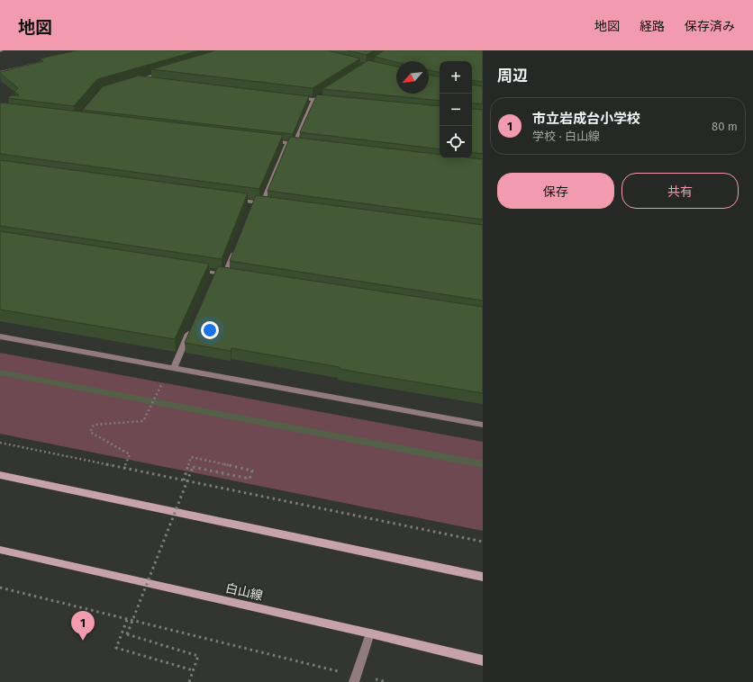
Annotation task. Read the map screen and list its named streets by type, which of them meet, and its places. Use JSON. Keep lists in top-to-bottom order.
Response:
{
  "streets": {
    "street": ["白山線"]
  },
  "north": "bottom left",
  "page": {
    "header": "地図",
    "nav": ["地図", "経路", "保存済み"],
    "heading": "周辺",
    "map_buttons": ["+", "−"],
    "list": [
      {
        "mark": "1",
        "name": "市立岩成台小学校",
        "note": "学校 · 白山線",
        "value": "80 m"
      }
    ],
    "buttons": ["保存", "共有"],
    "pins": "1"
  }
}
